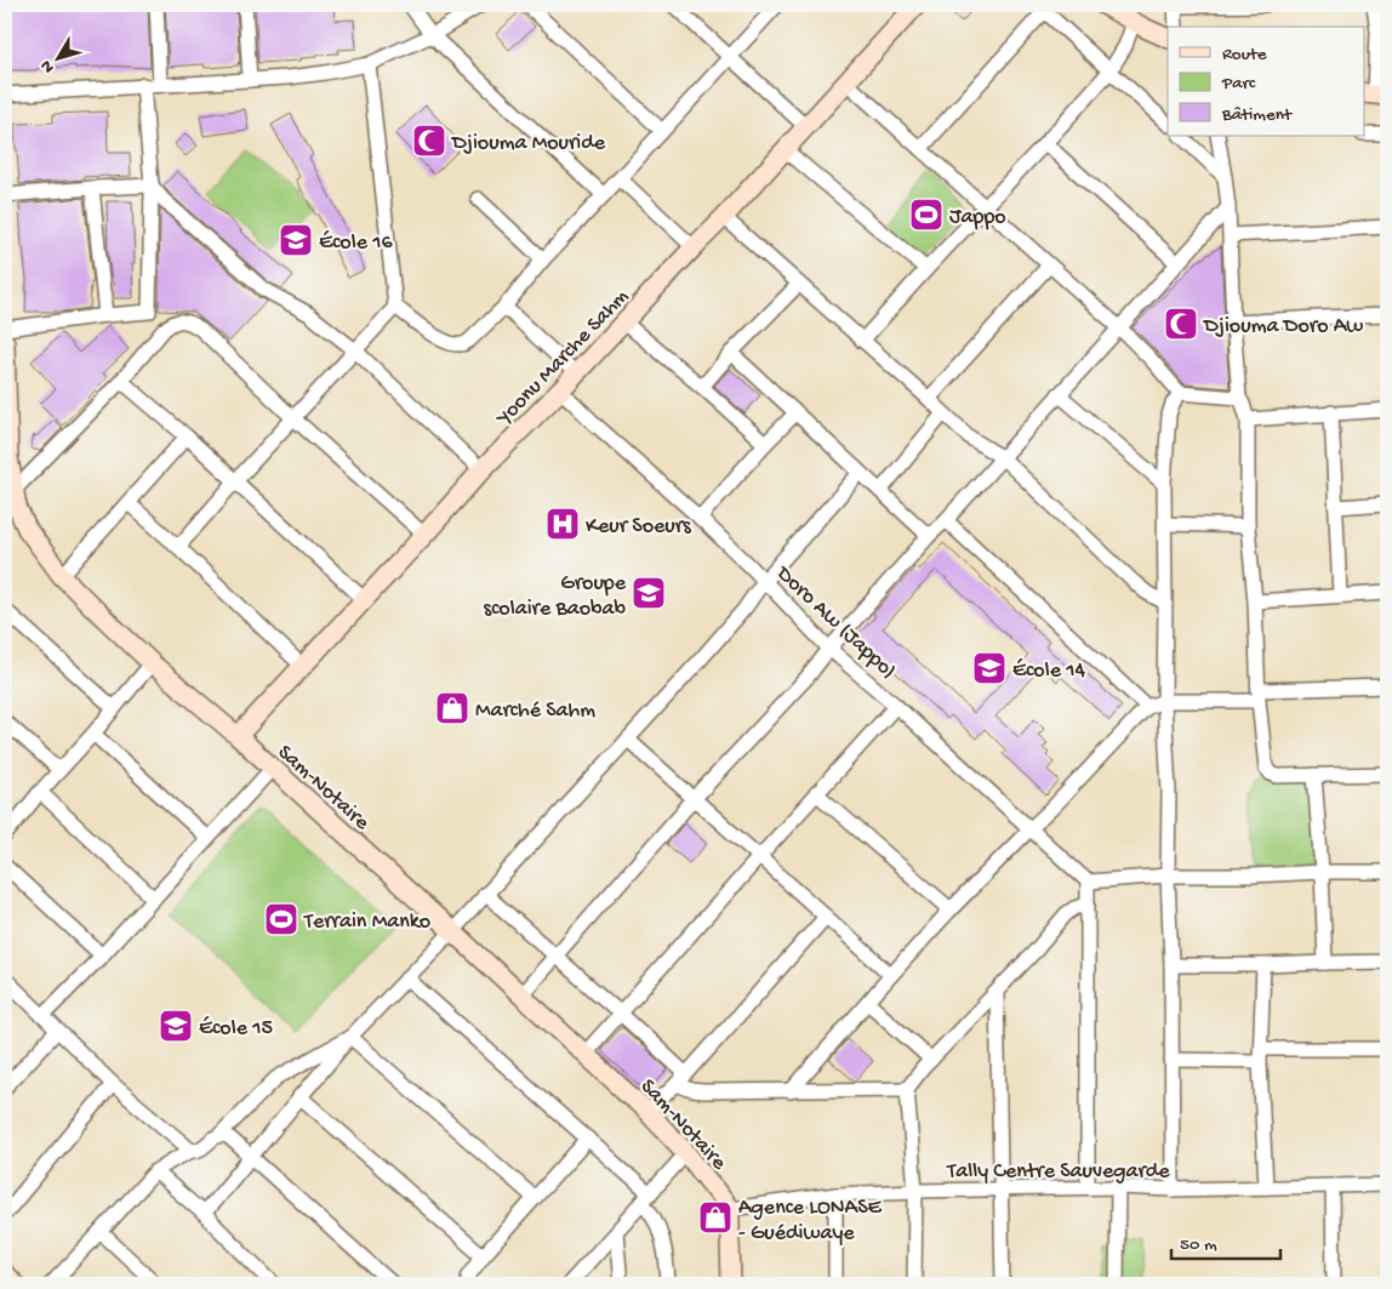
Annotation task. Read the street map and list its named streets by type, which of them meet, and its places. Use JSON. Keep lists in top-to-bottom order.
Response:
{
  "streets": {
    "street": [
      "Yoonu Marche Sahm",
      "Doro Aw (Jappo)",
      "Sam-Notaire",
      "Tally Centre Sauvegarde"
    ]
  },
  "crossings": [
    ["Yoonu Marche Sahm", "Doro Aw (Jappo)"],
    ["Yoonu Marche Sahm", "Sam-Notaire"],
    ["Sam-Notaire", "Tally Centre Sauvegarde"]
  ],
  "places": {
    "mosque": ["Djiouma Mouride", "Djiouma Doro Aw"],
    "sports": ["Jappo", "Terrain Manko"],
    "school or university": [
      "École 16",
      "Groupe scolaire Baobab",
      "École 14",
      "École 15"
    ],
    "hospital": ["Keur Soeurs"],
    "shop": ["Marché Sahm", "Agence LONASE - Guédiwaye"]
  },
  "legend": ["Route", "Parc", "Bâtiment"],
  "scale_bar": "50 m",
  "north": "bottom left"
}
